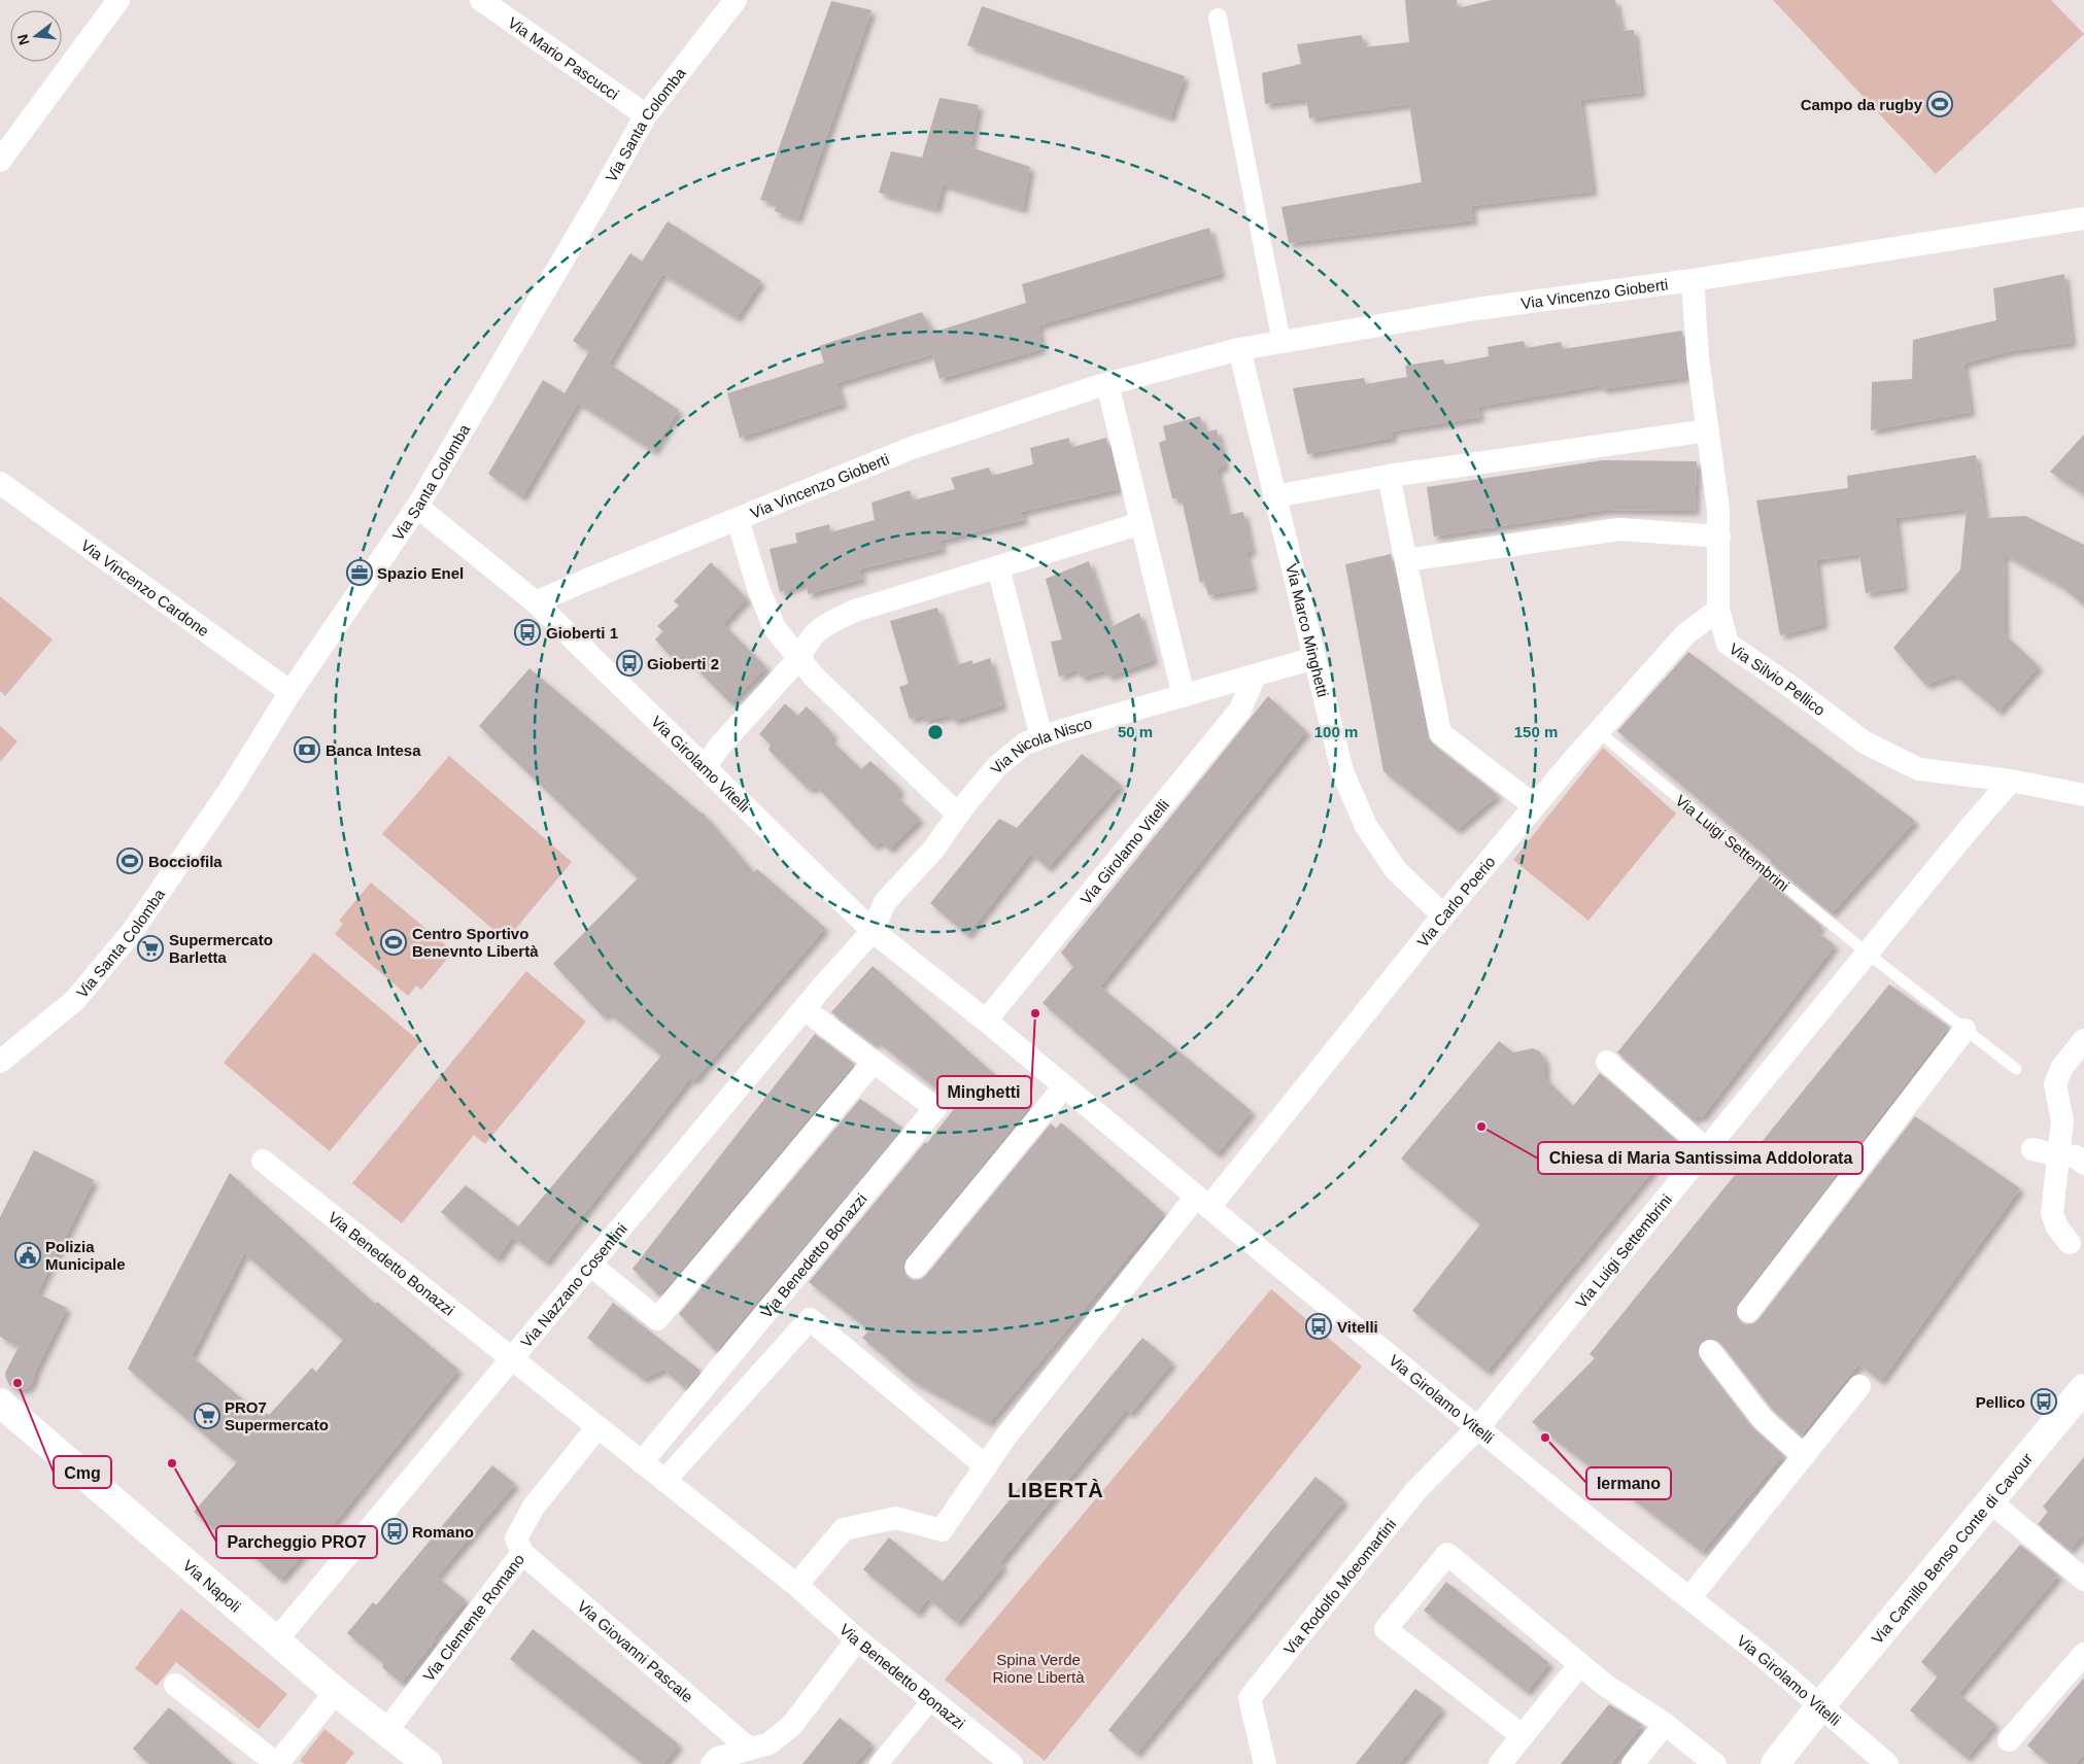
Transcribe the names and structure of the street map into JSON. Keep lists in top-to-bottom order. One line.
{"streets":{"street":["Via Mario Pascucci","Via Santa Colomba","Via Vincenzo Gioberti","Via Vincenzo Cardone","Via Marco Minghetti","Via Silvio Pellico","Via Nicola Nisco","Via Girolamo Vitelli","Via Luigi Settembrini","Via Carlo Poerio","Via Benedetto Bonazzi","Via Nazzano Cosentini","Via Camillo Benso Conte di Cavour","Via Napoli","Via Rodolfo Moeomartini","Via Clemente Romano","Via Giovanni Pascale"]},"crossings":[["Via Mario Pascucci","Via Santa Colomba"],["Via Santa Colomba","Via Vincenzo Cardone"],["Via Santa Colomba","Via Girolamo Vitelli"],["Via Vincenzo Gioberti","Via Marco Minghetti"],["Via Vincenzo Gioberti","Via Silvio Pellico"],["Via Vincenzo Gioberti","Via Girolamo Vitelli"],["Via Marco Minghetti","Via Nicola Nisco"],["Via Marco Minghetti","Via Carlo Poerio"],["Via Silvio Pellico","Via Luigi Settembrini"],["Via Silvio Pellico","Via Carlo Poerio"],["Via Nicola Nisco","Via Girolamo Vitelli"],["Via Nicola Nisco","Via Nazzano Cosentini"],["Via Girolamo Vitelli","Via Luigi Settembrini"],["Via Girolamo Vitelli","Via Carlo Poerio"],["Via Girolamo Vitelli","Via Nazzano Cosentini"],["Via Girolamo Vitelli","Via Camillo Benso Conte di Cavour"],["Via Girolamo Vitelli","Via Rodolfo Moeomartini"],["Via Luigi Settembrini","Via Carlo Poerio"],["Via Luigi Settembrini","Via Rodolfo Moeomartini"],["Via Benedetto Bonazzi","Via Nazzano Cosentini"],["Via Benedetto Bonazzi","Via Clemente Romano"],["Via Nazzano Cosentini","Via Napoli"],["Via Napoli","Via Clemente Romano"],["Via Clemente Romano","Via Giovanni Pascale"]],"districts":["LIBERTÀ"],"parks":["Spina Verde Rione Libertà"],"places":{"sports":["Campo da rugby","Bocciofila","Centro Sportivo Benevnto Libertà"],"office":["Spazio Enel"],"bus stop":["Gioberti 1","Gioberti 2","Vitelli","Pellico","Romano"],"bank":["Banca Intesa"],"supermarket":["Supermercato Barletta","PRO7 Supermercato"],"other":["Minghetti","Chiesa di Maria Santissima Addolorata","Cmg","Iermano","Parcheggio PRO7"],"public building":["Polizia Municipale"]},"north":"left","rings":["50 m","100 m","150 m"]}
